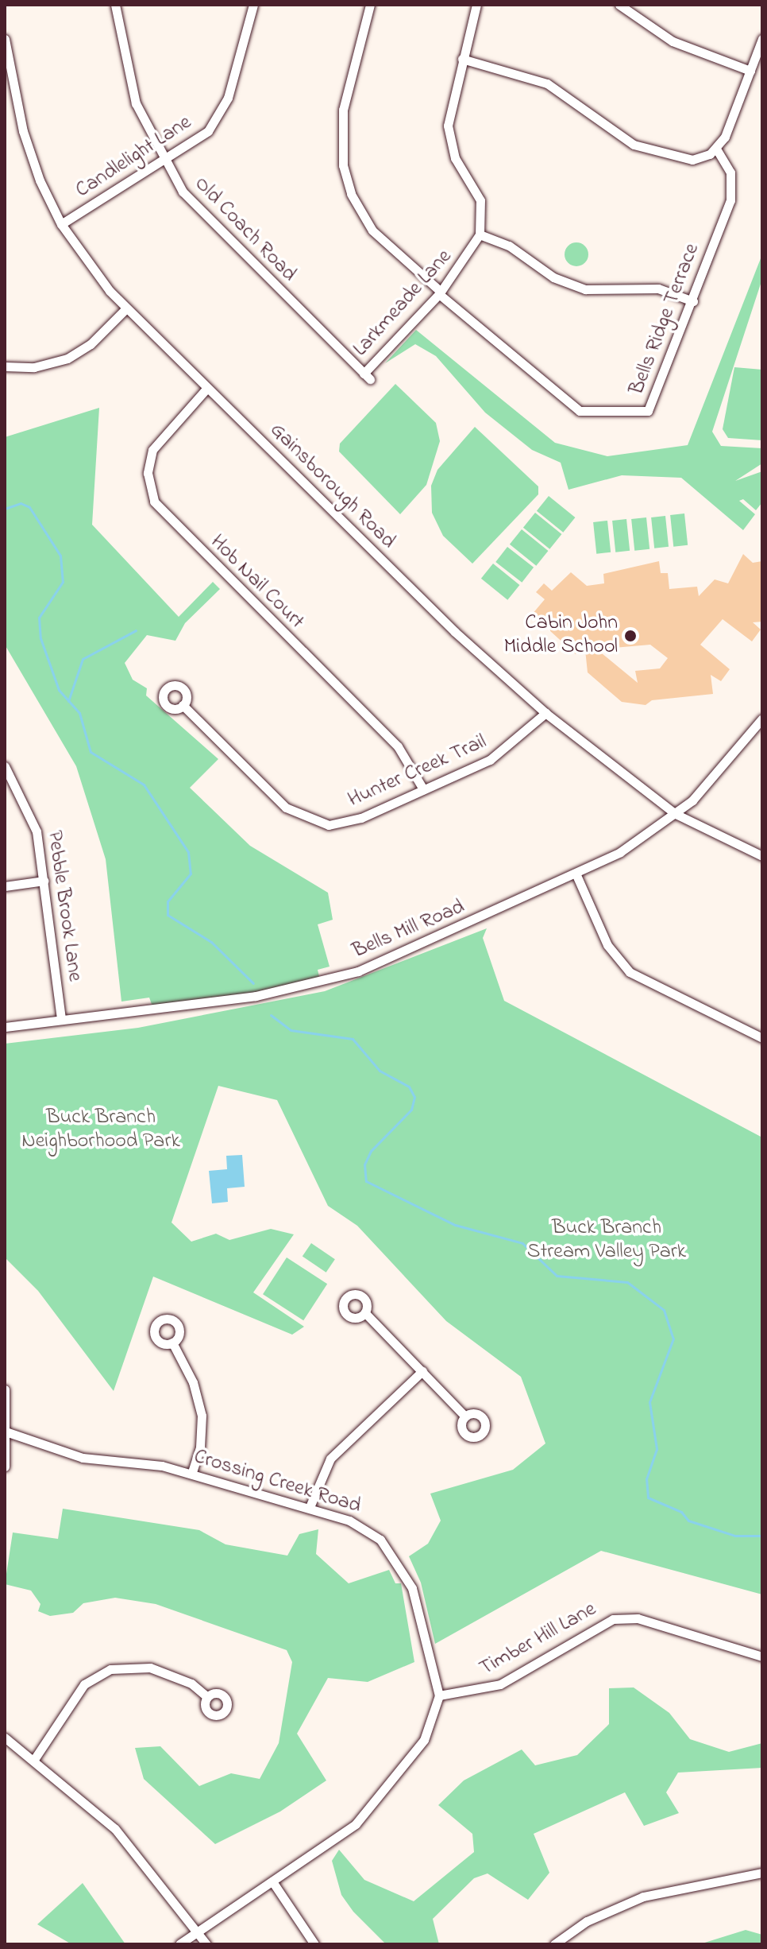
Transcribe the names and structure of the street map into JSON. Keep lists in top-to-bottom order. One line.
{"streets":{"street":["Candlelight Lane","Old Coach Road","Larkmeade Lane","Bells Ridge Terrace","Gainsborough Road","Hob Nail Court","Hunter Creek Trail","Pebble Brook Lane","Bells Mill Road","Crossing Creek Road","Timber Hill Lane"]},"crossings":[["Candlelight Lane","Old Coach Road"],["Candlelight Lane","Gainsborough Road"],["Old Coach Road","Larkmeade Lane"],["Larkmeade Lane","Bells Ridge Terrace"],["Gainsborough Road","Hob Nail Court"],["Gainsborough Road","Hunter Creek Trail"],["Gainsborough Road","Bells Mill Road"],["Hob Nail Court","Hunter Creek Trail"],["Pebble Brook Lane","Bells Mill Road"],["Crossing Creek Road","Timber Hill Lane"]],"parks":["Buck Branch Neighborhood Park","Buck Branch Stream Valley Park"],"places":["Cabin John Middle School"]}
